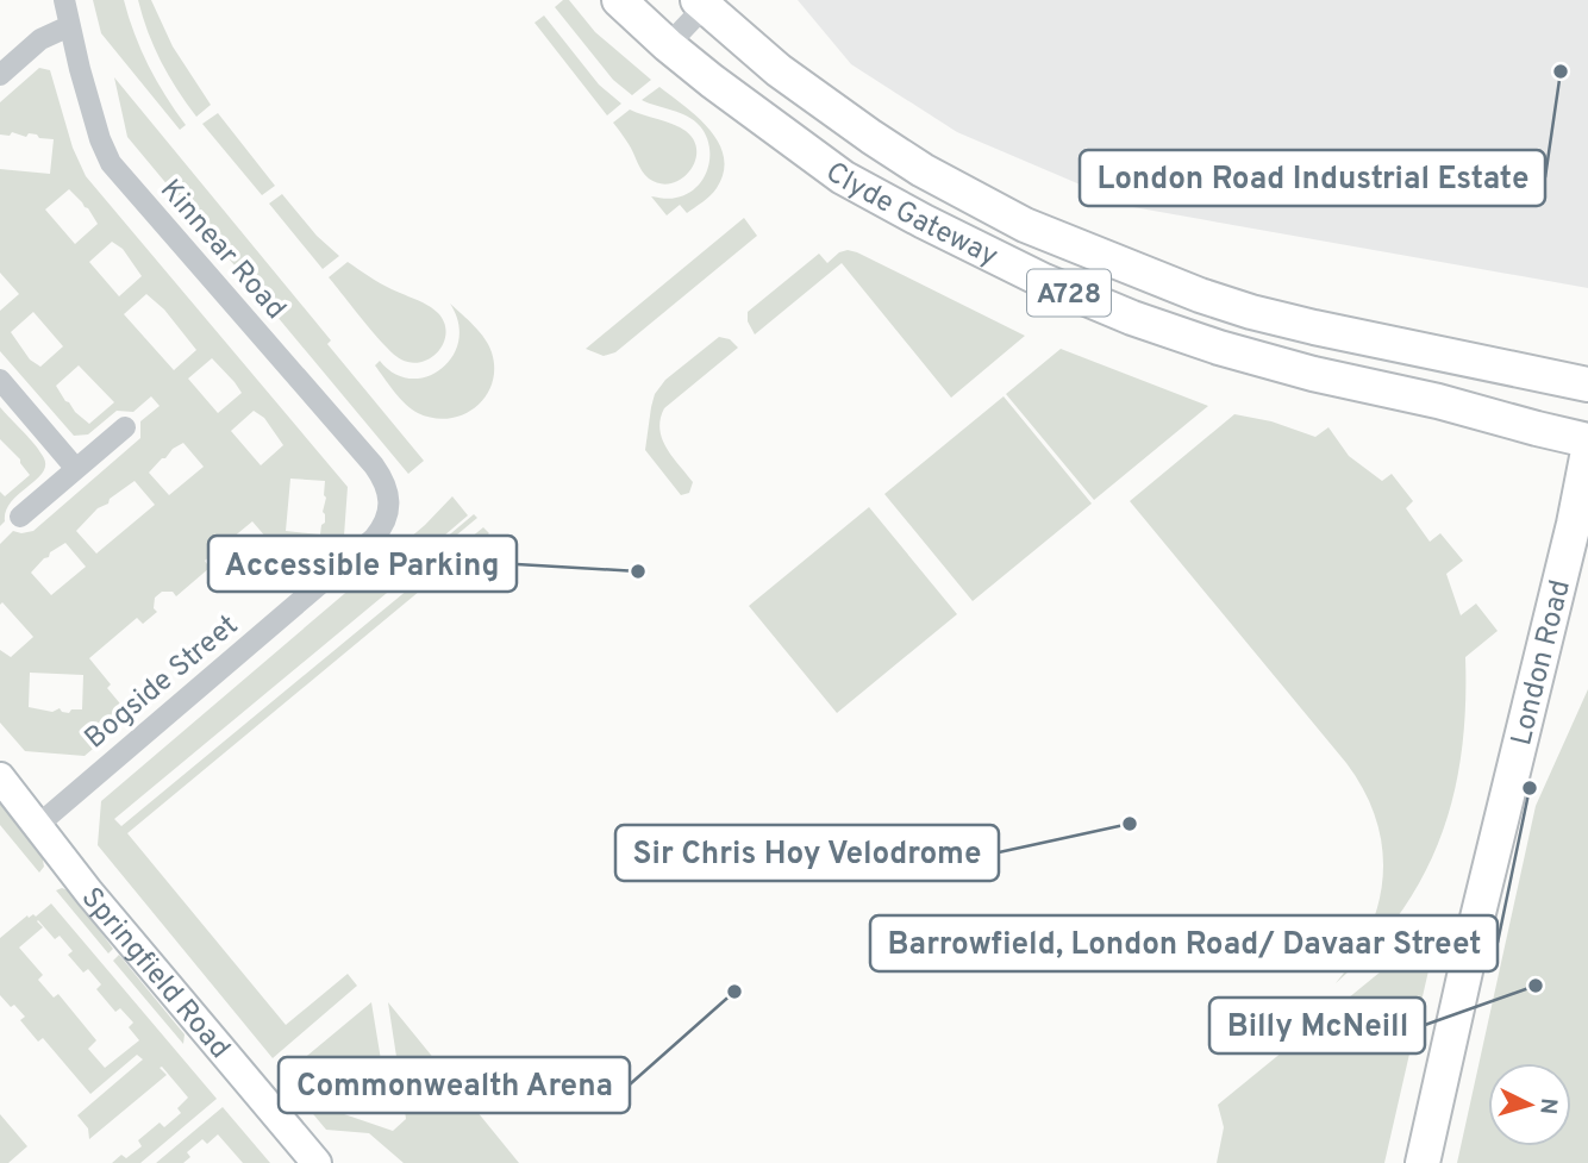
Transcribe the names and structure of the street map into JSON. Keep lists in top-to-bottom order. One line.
{"streets":{"main road":["Clyde Gateway","A728","London Road"],"street":["Kinnear Road","Bogside Street","Springfield Road"]},"crossings":[["Kinnear Road","Bogside Street"],["Bogside Street","Springfield Road"]],"places":["London Road Industrial Estate","Accessible Parking","Barrowfield, London Road/ Davaar Street","Sir Chris Hoy Velodrome","Billy McNeill","Commonwealth Arena"],"north":"right"}
